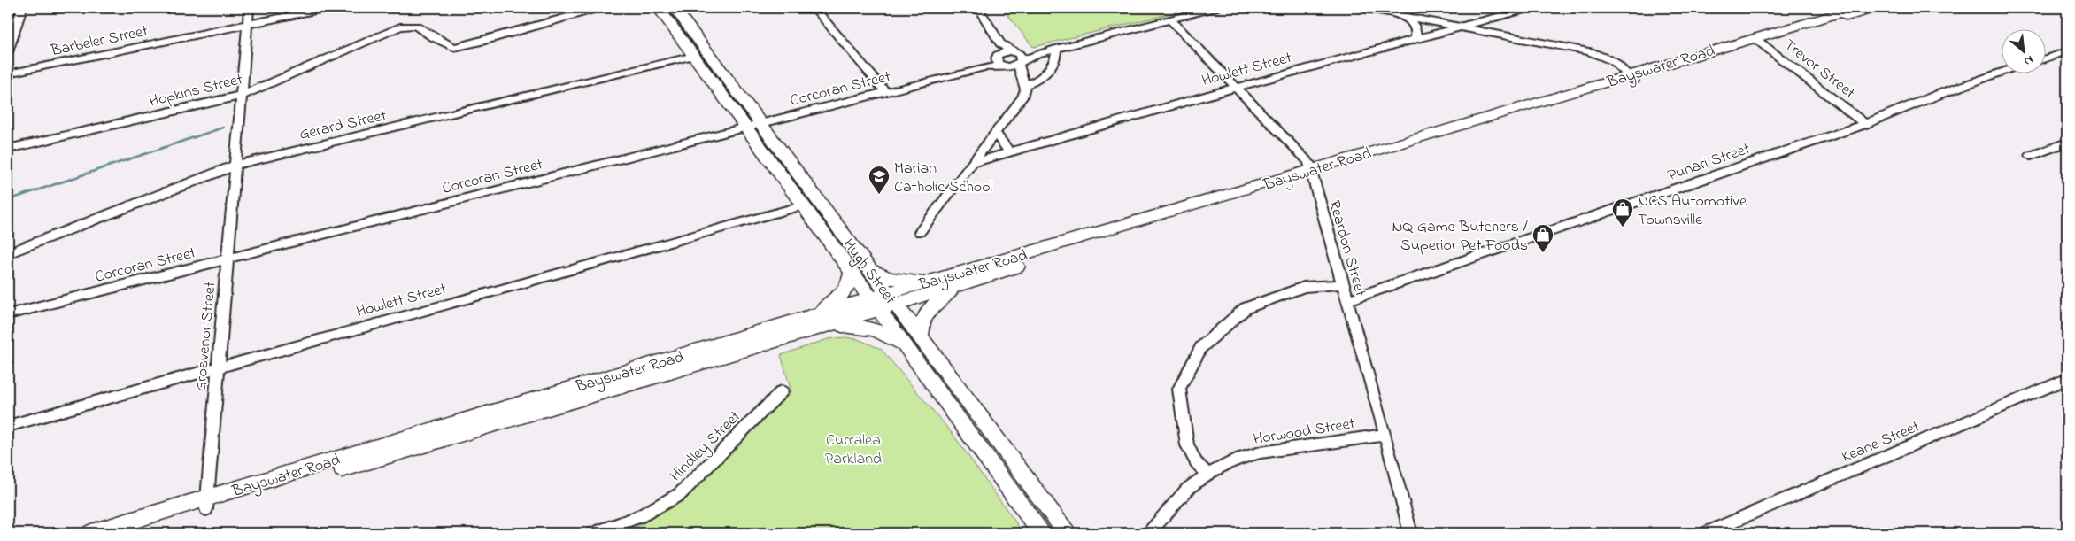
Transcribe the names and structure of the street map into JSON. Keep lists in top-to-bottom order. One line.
{"streets":{"main road":["Bayswater Road","Hugh Street"],"street":["Barbeler Street","Howlett Street","Trevor Street","Corcoran Street","Hopkins Street","Gerard Street","Punari Street","Reardon Street","Grosvenor Street","Horwood Street","Keane Street","Hindley Street"]},"crossings":[["Barbeler Street","Grosvenor Street"],["Bayswater Road","Trevor Street"],["Bayswater Road","Reardon Street"],["Bayswater Road","Hugh Street"],["Bayswater Road","Grosvenor Street"],["Howlett Street","Reardon Street"],["Howlett Street","Hugh Street"],["Howlett Street","Grosvenor Street"],["Trevor Street","Punari Street"],["Corcoran Street","Hugh Street"],["Corcoran Street","Grosvenor Street"],["Hopkins Street","Grosvenor Street"],["Gerard Street","Hugh Street"],["Gerard Street","Grosvenor Street"],["Punari Street","Reardon Street"],["Reardon Street","Horwood Street"]],"parks":["Curralea Parkland"],"places":{"school or university":["Marian Catholic School"],"shop":["NCS Automotive Townsville","NQ Game Butchers / Superior Pet Foods"]},"north":"bottom right"}
